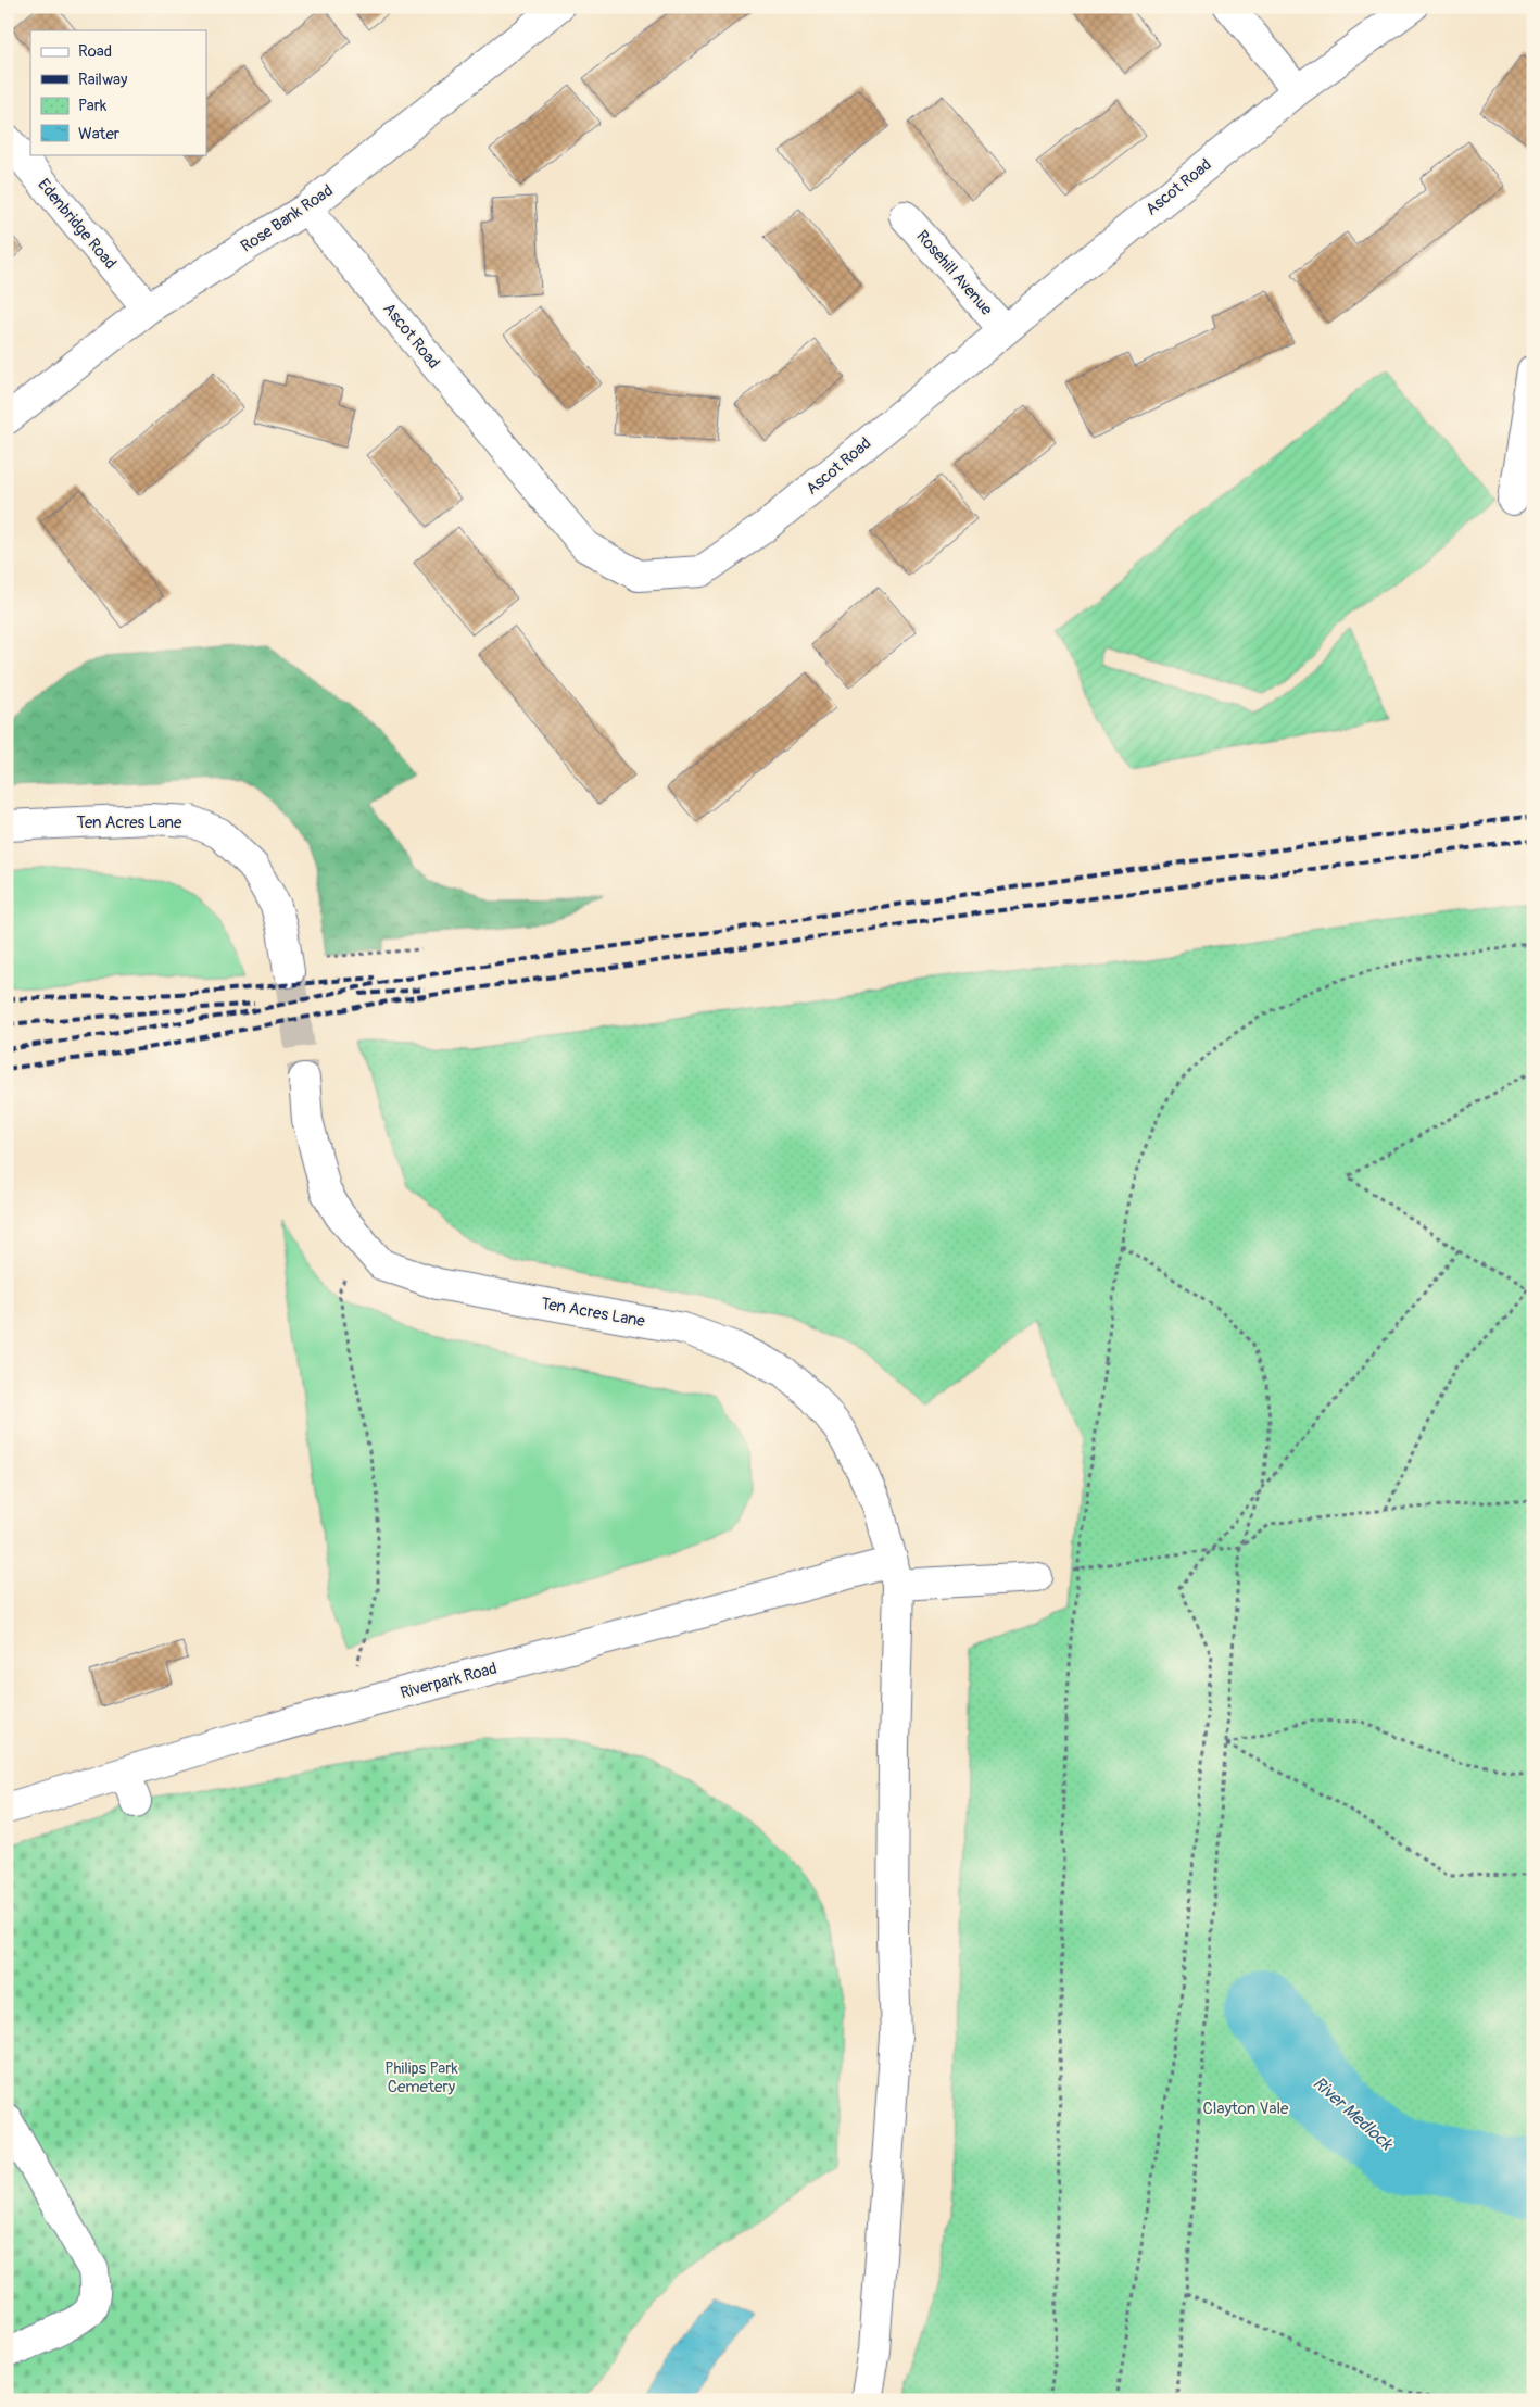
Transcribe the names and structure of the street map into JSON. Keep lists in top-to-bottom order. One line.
{"streets":{"street":["Ascot Road","Rose Bank Road","Edenbridge Road","Rosehill Avenue","Ten Acres Lane","Riverpark Road"]},"crossings":[["Ascot Road","Rose Bank Road"],["Ascot Road","Rosehill Avenue"],["Rose Bank Road","Edenbridge Road"],["Ten Acres Lane","Riverpark Road"]],"water":["River Medlock"],"parks":["Philips Park Cemetery","Clayton Vale"],"legend":["Road","Railway","Park","Water"]}
